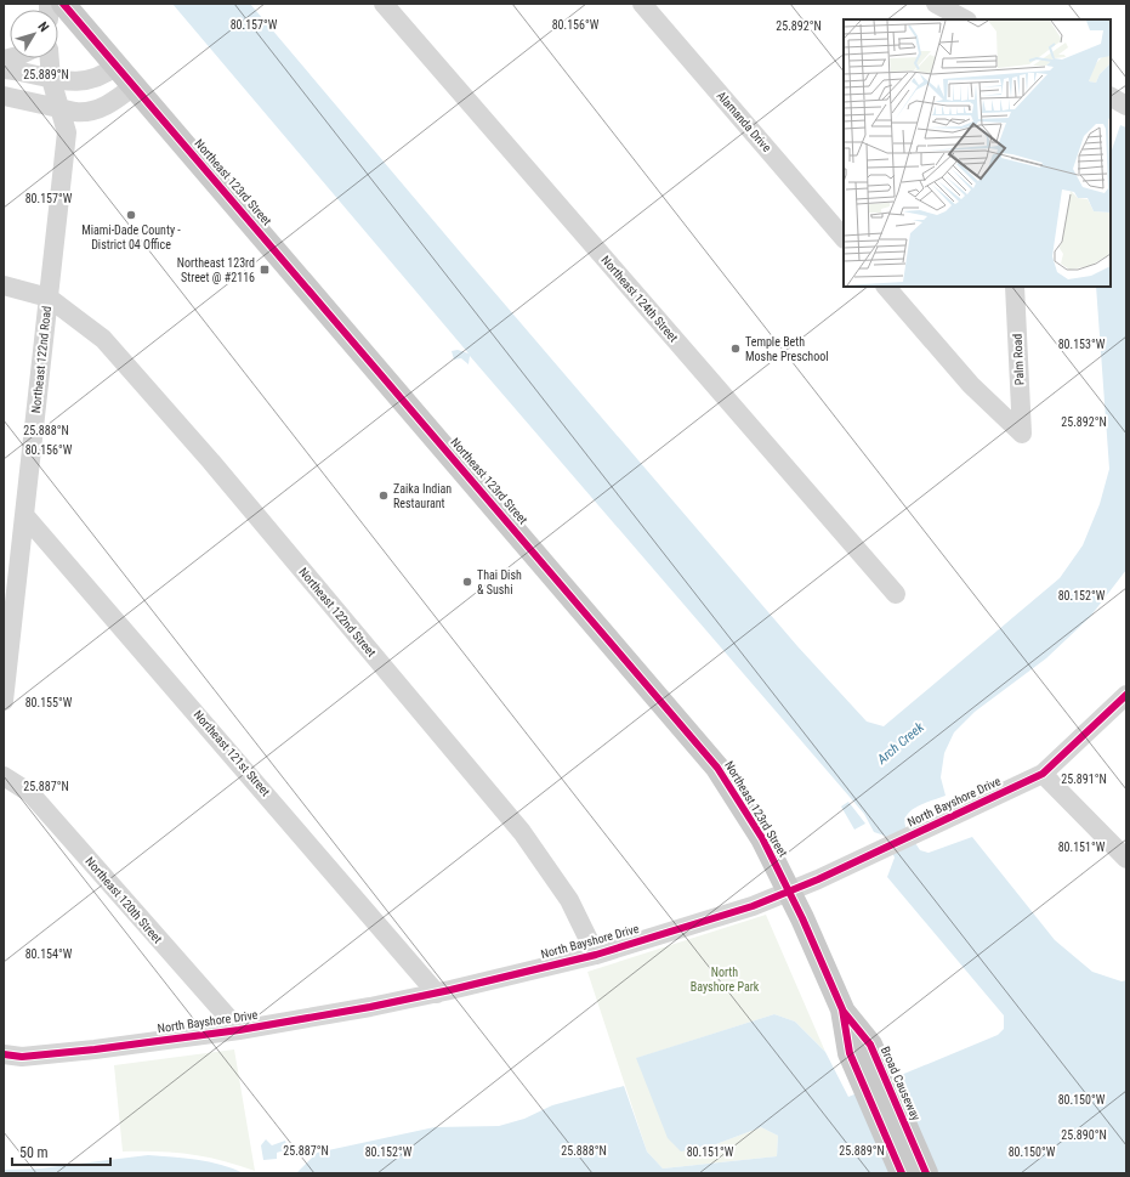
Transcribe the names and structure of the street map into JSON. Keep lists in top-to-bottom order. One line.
{"streets":{"main road":["Northeast 123rd Street","Broad Causeway"],"street":["Alamanda Drive","Northeast 124th Street","Northeast 122nd Road","Palm Road","Northeast 122nd Street","Northeast 121st Street","North Bayshore Drive","Northeast 120th Street"]},"crossings":[["Northeast 123rd Street","North Bayshore Drive"],["Northeast 123rd Street","Broad Causeway"],["Northeast 122nd Road","Northeast 122nd Street"],["Northeast 122nd Road","Northeast 121st Street"],["Northeast 122nd Street","North Bayshore Drive"],["Northeast 121st Street","North Bayshore Drive"],["North Bayshore Drive","Northeast 120th Street"]],"water":["Arch Creek"],"parks":["North Bayshore Park"],"places":{"other":["Miami-Dade County - District 04 Office","Temple Beth Moshe Preschool","Zaika Indian Restaurant","Thai Dish & Sushi"],"transit":["Northeast 123rd Street @ #2116"]},"scale_bar":"50 m","north":"top right","coordinates":["80.157°W","80.156°W","25.892°N","25.889°N","80.153°W","25.888°N","80.152°W","80.155°W","25.891°N","25.887°N","80.151°W","80.154°W","80.150°W","25.890°N"]}
